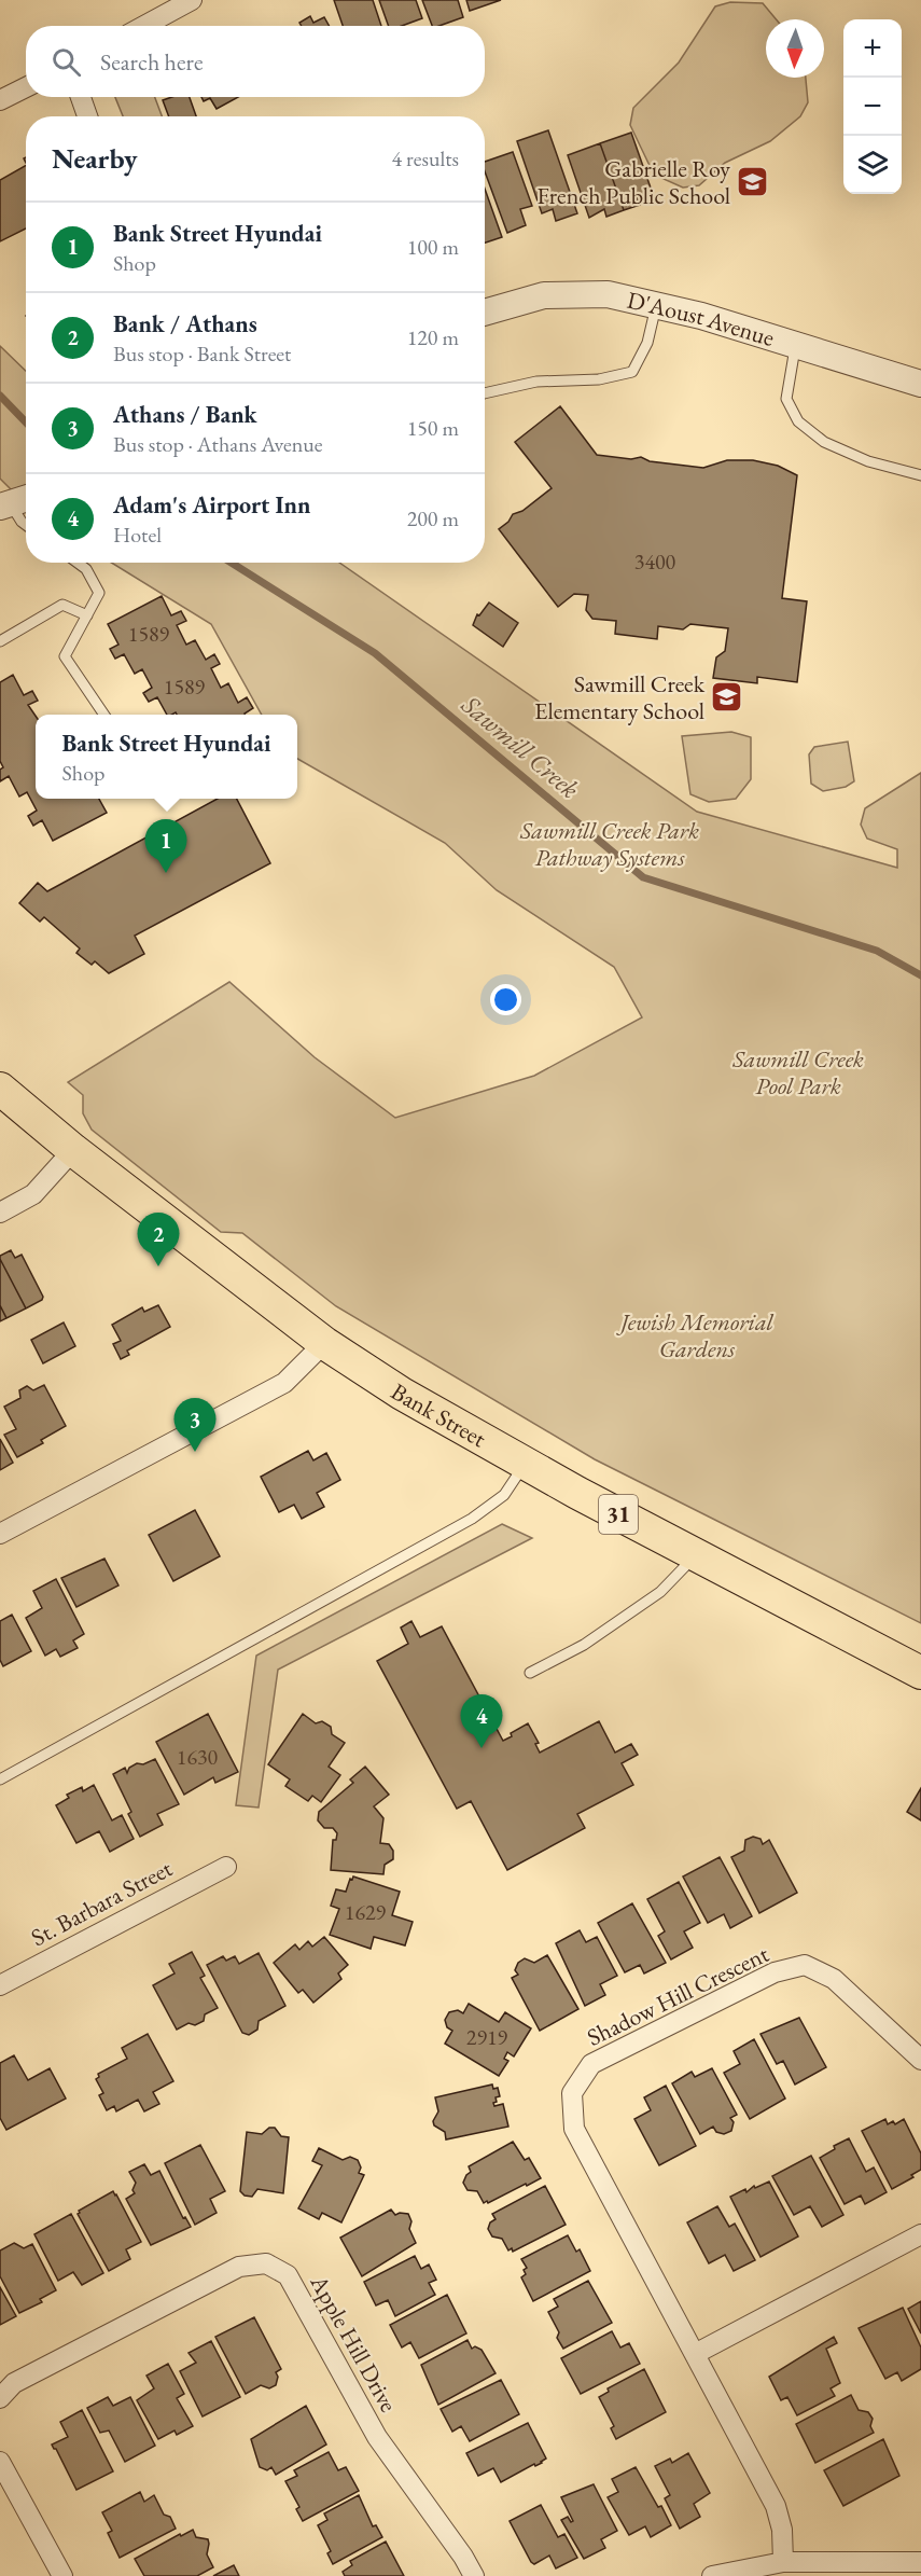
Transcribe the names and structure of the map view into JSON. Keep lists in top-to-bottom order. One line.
{"streets":{"main road":["Bank Street","31"],"street":["D'Aoust Avenue","St. Barbara Street","Shadow Hill Crescent","Apple Hill Drive"]},"water":["Sawmill Creek"],"parks":["Sawmill Creek Park Pathway Systems","Sawmill Creek Pool Park","Jewish Memorial Gardens"],"places":{"school or university":["Gabrielle Roy French Public School","Sawmill Creek Elementary School"]},"house_numbers":["3400","1589","1589","1630","1629","2919"],"north":"bottom","page":{"map_buttons":["+","−"],"search":"Search here","heading":["Nearby","4 results"],"list":[{"mark":"1","name":"Bank Street Hyundai","note":"Shop","value":"100 m"},{"mark":"2","name":"Bank / Athans","note":"Bus stop · Bank Street","value":"120 m"},{"mark":"3","name":"Athans / Bank","note":"Bus stop · Athans Avenue","value":"150 m"},{"mark":"4","name":"Adam's Airport Inn","note":"Hotel","value":"200 m"}],"popup":["Bank Street Hyundai","Shop"],"pins":["1","2","3","4"]}}
